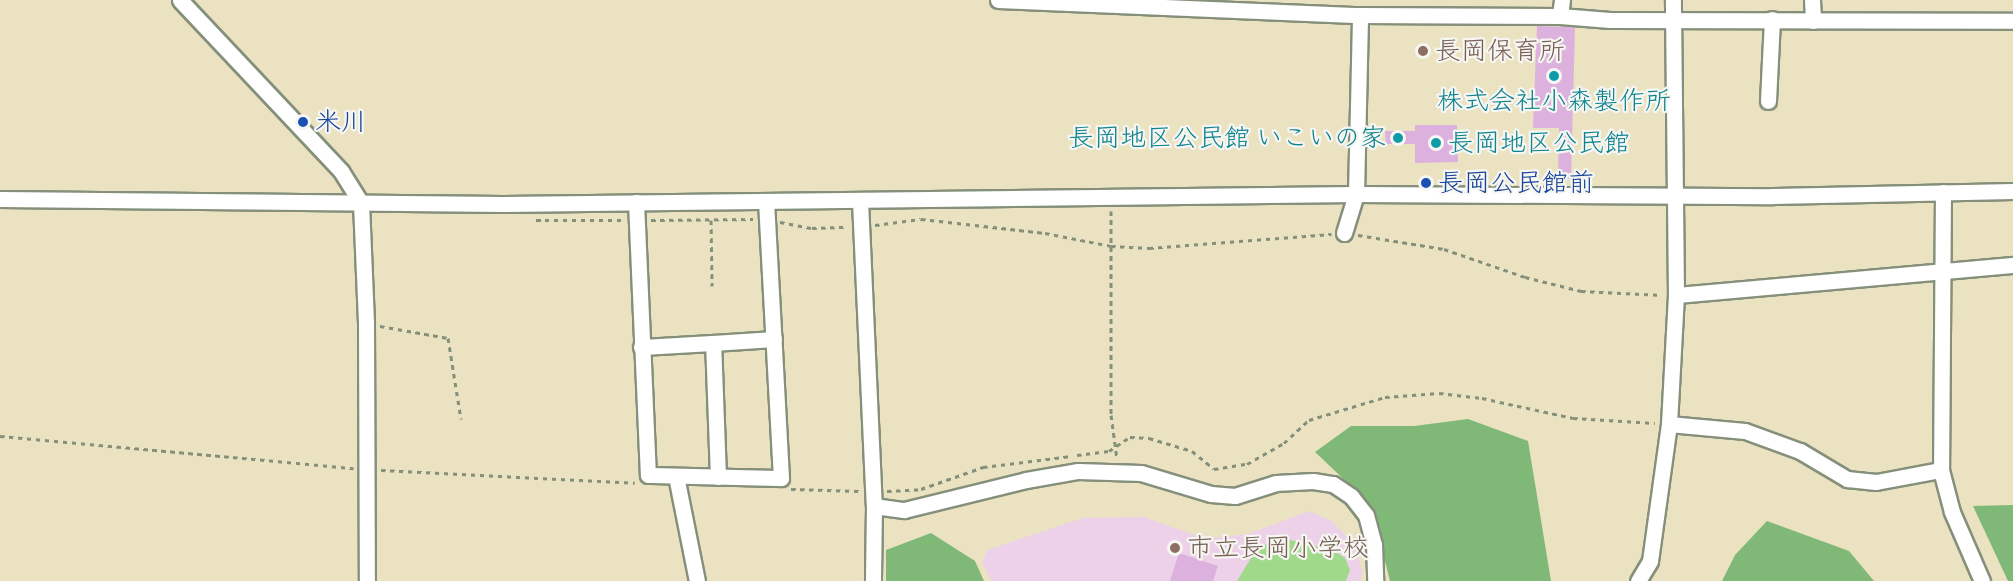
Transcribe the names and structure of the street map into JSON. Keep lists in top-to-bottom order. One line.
{"places":["長岡保育所","株式会社小森製作所","米川","長岡地区公民館 いこいの家","長岡地区公民館","長岡公民館前","市立長岡小学校"]}
